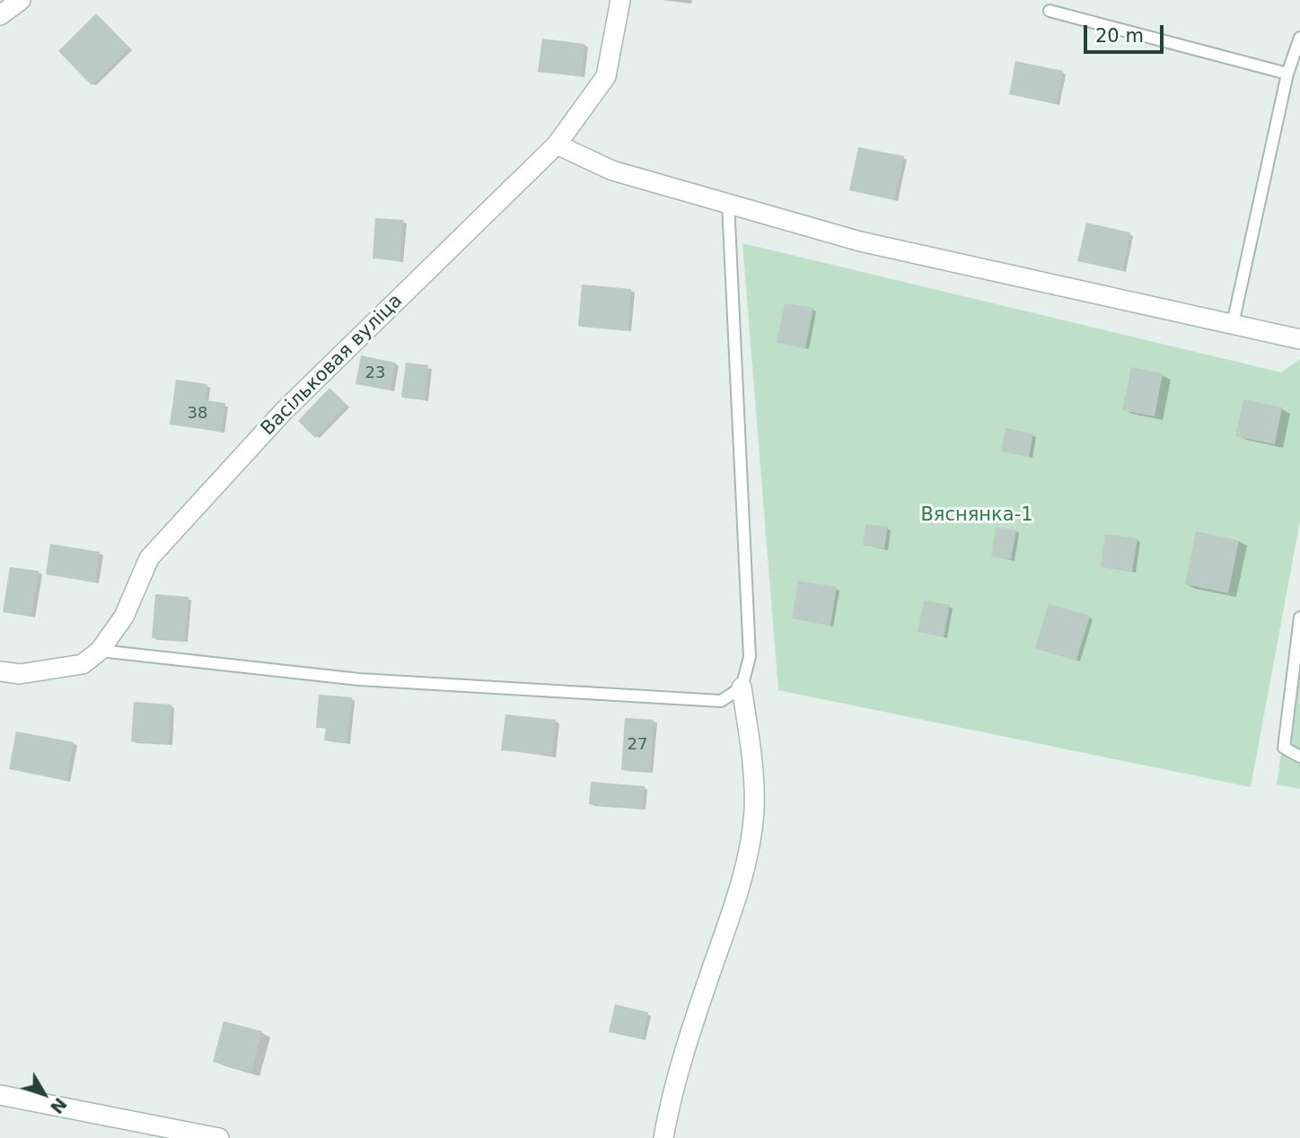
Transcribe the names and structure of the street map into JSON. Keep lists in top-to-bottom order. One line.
{"streets":{"street":["Васільковая вуліца"]},"parks":["Вяснянка-1"],"house_numbers":["23","38","27"],"scale_bar":"20 m","north":"bottom right"}
